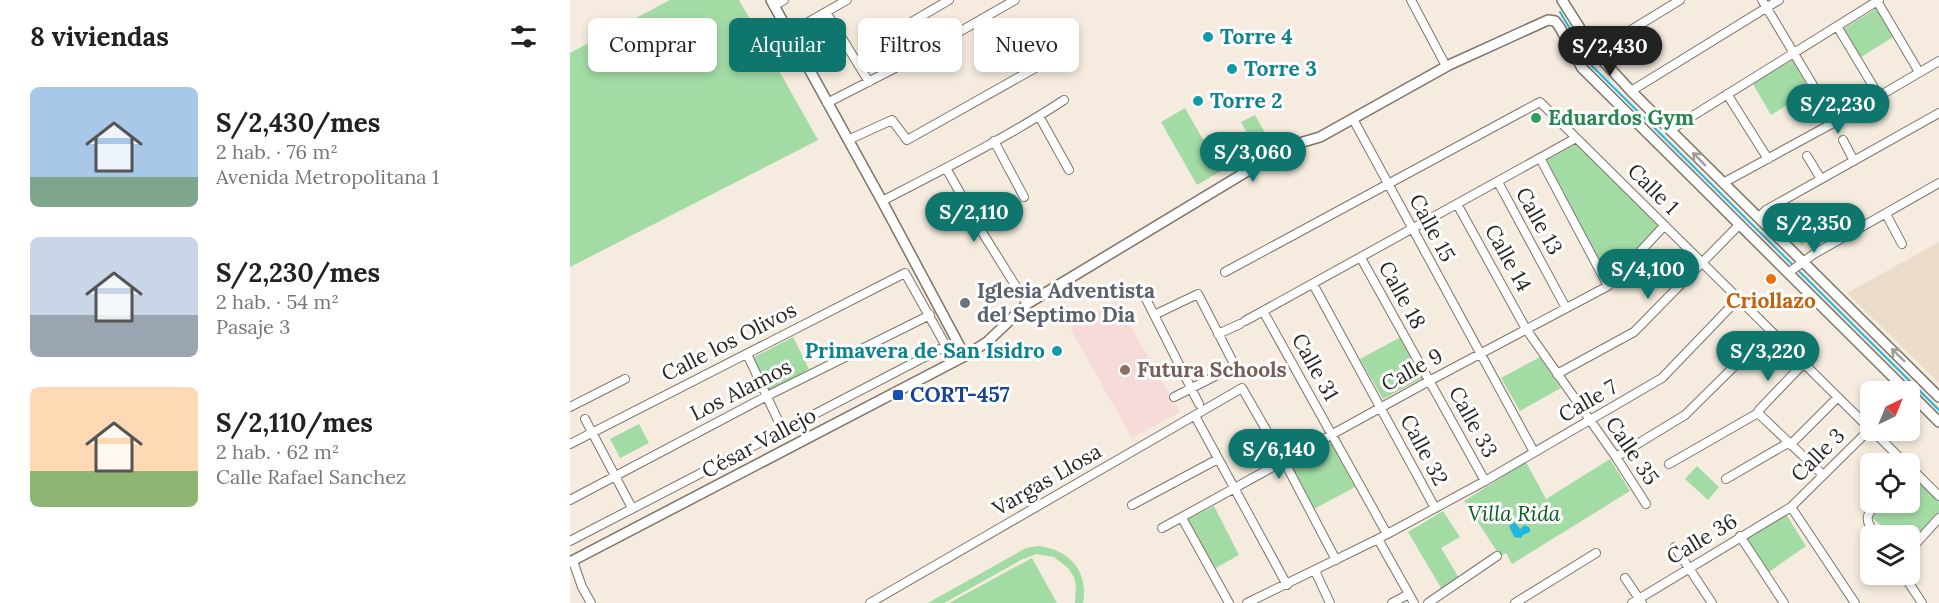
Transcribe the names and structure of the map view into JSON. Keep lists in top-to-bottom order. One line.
{"streets":{"street":["Calle 1","Calle 13","Calle 15","Calle 14","Calle 18","Calle los Olivos","Calle 31","Calle 9","Los Alamos","Calle 7","Calle 33","César Vallejo","Calle 32","Calle 35","Calle 3","Vargas Llosa","Calle 36"]},"crossings":[["Calle 1","Calle 15"],["Calle 1","Calle 9"],["Calle 1","Calle 7"],["Calle 13","Calle 9"],["Calle 15","Calle 9"],["Calle 15","Calle 7"],["Calle 15","César Vallejo"],["Calle 14","Calle 9"],["Calle 14","Calle 35"],["Calle 18","Calle 9"],["Calle 18","Calle 33"],["Calle los Olivos","Los Alamos"],["Calle 31","Calle 9"],["Calle 31","Calle 7"],["Calle 9","Calle 33"],["Calle 9","Calle 32"],["Calle 9","Calle 35"],["Calle 9","Vargas Llosa"],["Calle 7","Calle 33"],["Calle 7","Calle 32"],["Calle 7","Calle 35"],["Calle 3","Calle 36"]],"parks":["Villa Rida"],"places":{"other":["Torre 4","Torre 3","Torre 2","Eduardos Gym","Criollazo","Iglesia Adventista del Septimo Dia","Primavera de San Isidro","Futura Schools"],"transit":["CORT-457"]},"north":"top right","page":{"heading":"8 viviendas","chip":["Comprar","Alquilar","Filtros","Nuevo"],"price":["S/2,430","S/2,230","S/3,060","S/2,110","S/2,350","S/4,100","S/3,220","S/6,140"],"list":[{"name":"S/2,430/mes","note":"2 hab. · 76 m² · Avenida Metropolitana 1"},{"name":"S/2,230/mes","note":"2 hab. · 54 m² · Pasaje 3"},{"name":"S/2,110/mes","note":"2 hab. · 62 m² · Calle Rafael Sanchez"}]}}
